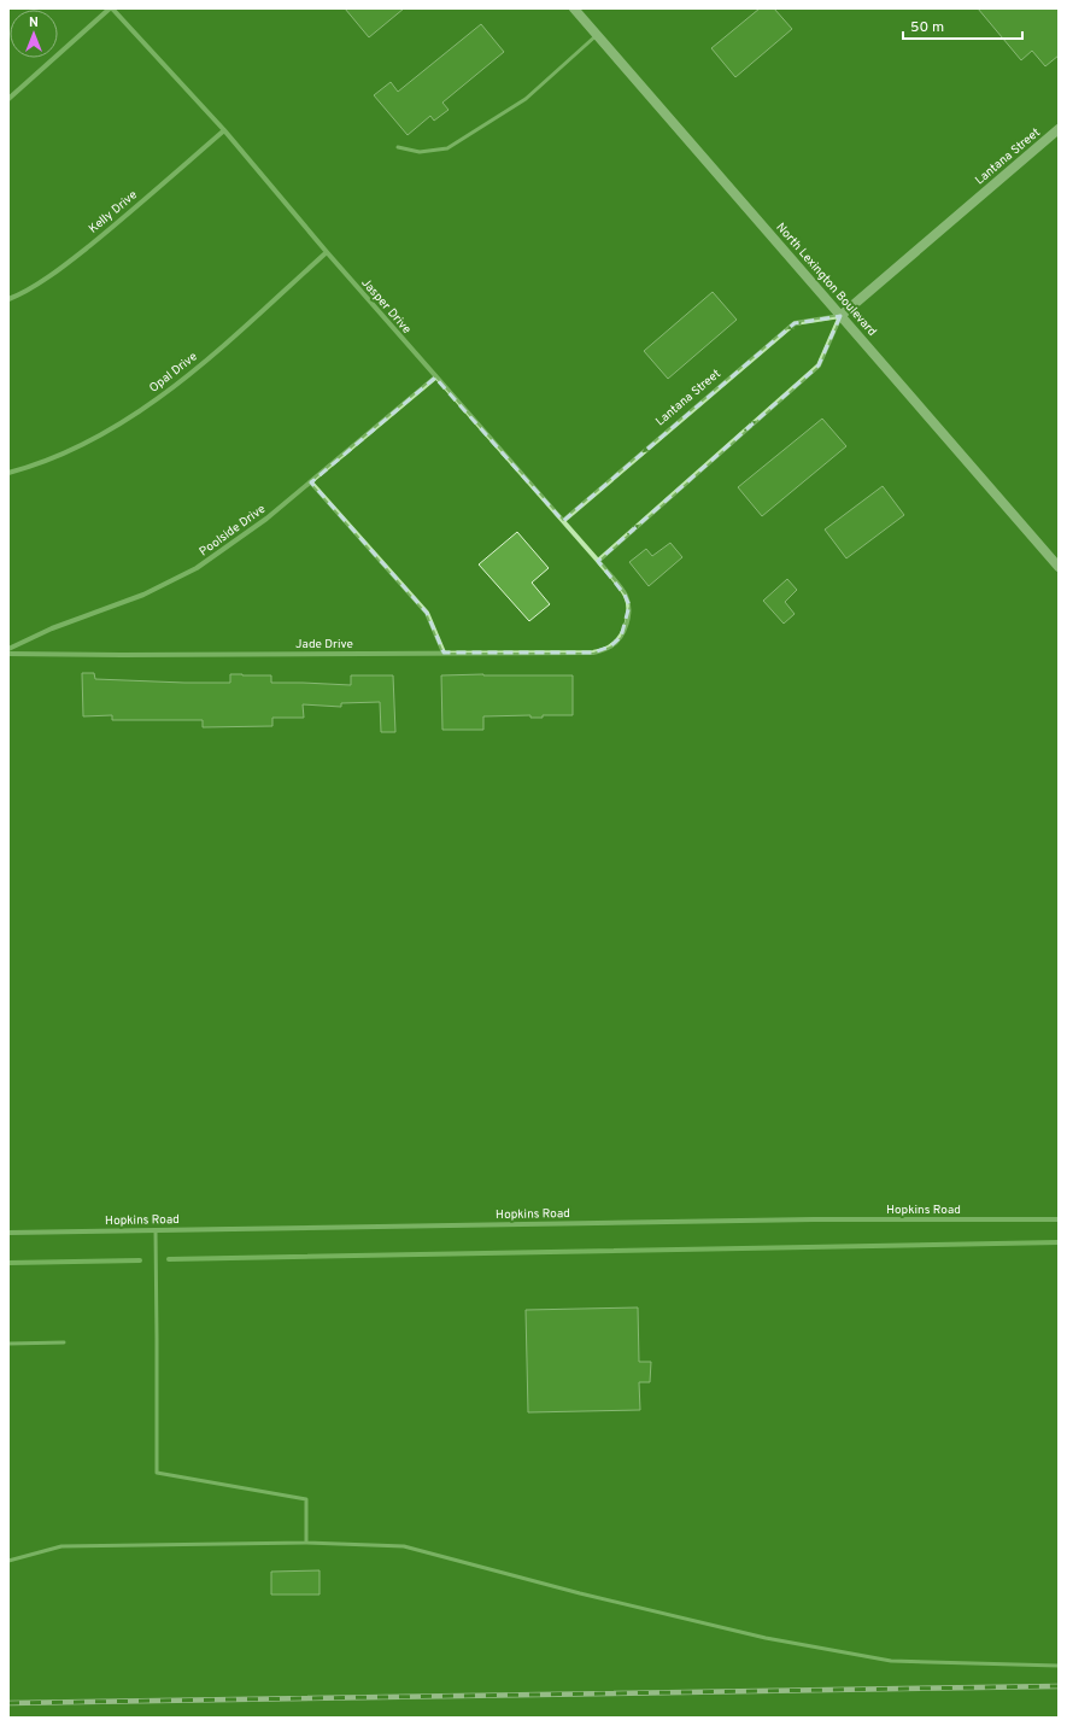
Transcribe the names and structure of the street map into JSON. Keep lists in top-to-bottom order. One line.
{"streets":{"street":["Lantana Street","Kelly Drive","North Lexington Boulevard","Jasper Drive","Opal Drive","Poolside Drive","Jade Drive","Hopkins Road"]},"crossings":[["Lantana Street","North Lexington Boulevard"],["Lantana Street","Jasper Drive"],["Kelly Drive","Jasper Drive"],["Jasper Drive","Opal Drive"],["Jasper Drive","Poolside Drive"],["Jasper Drive","Jade Drive"]],"scale_bar":"50 m","north":"top"}
